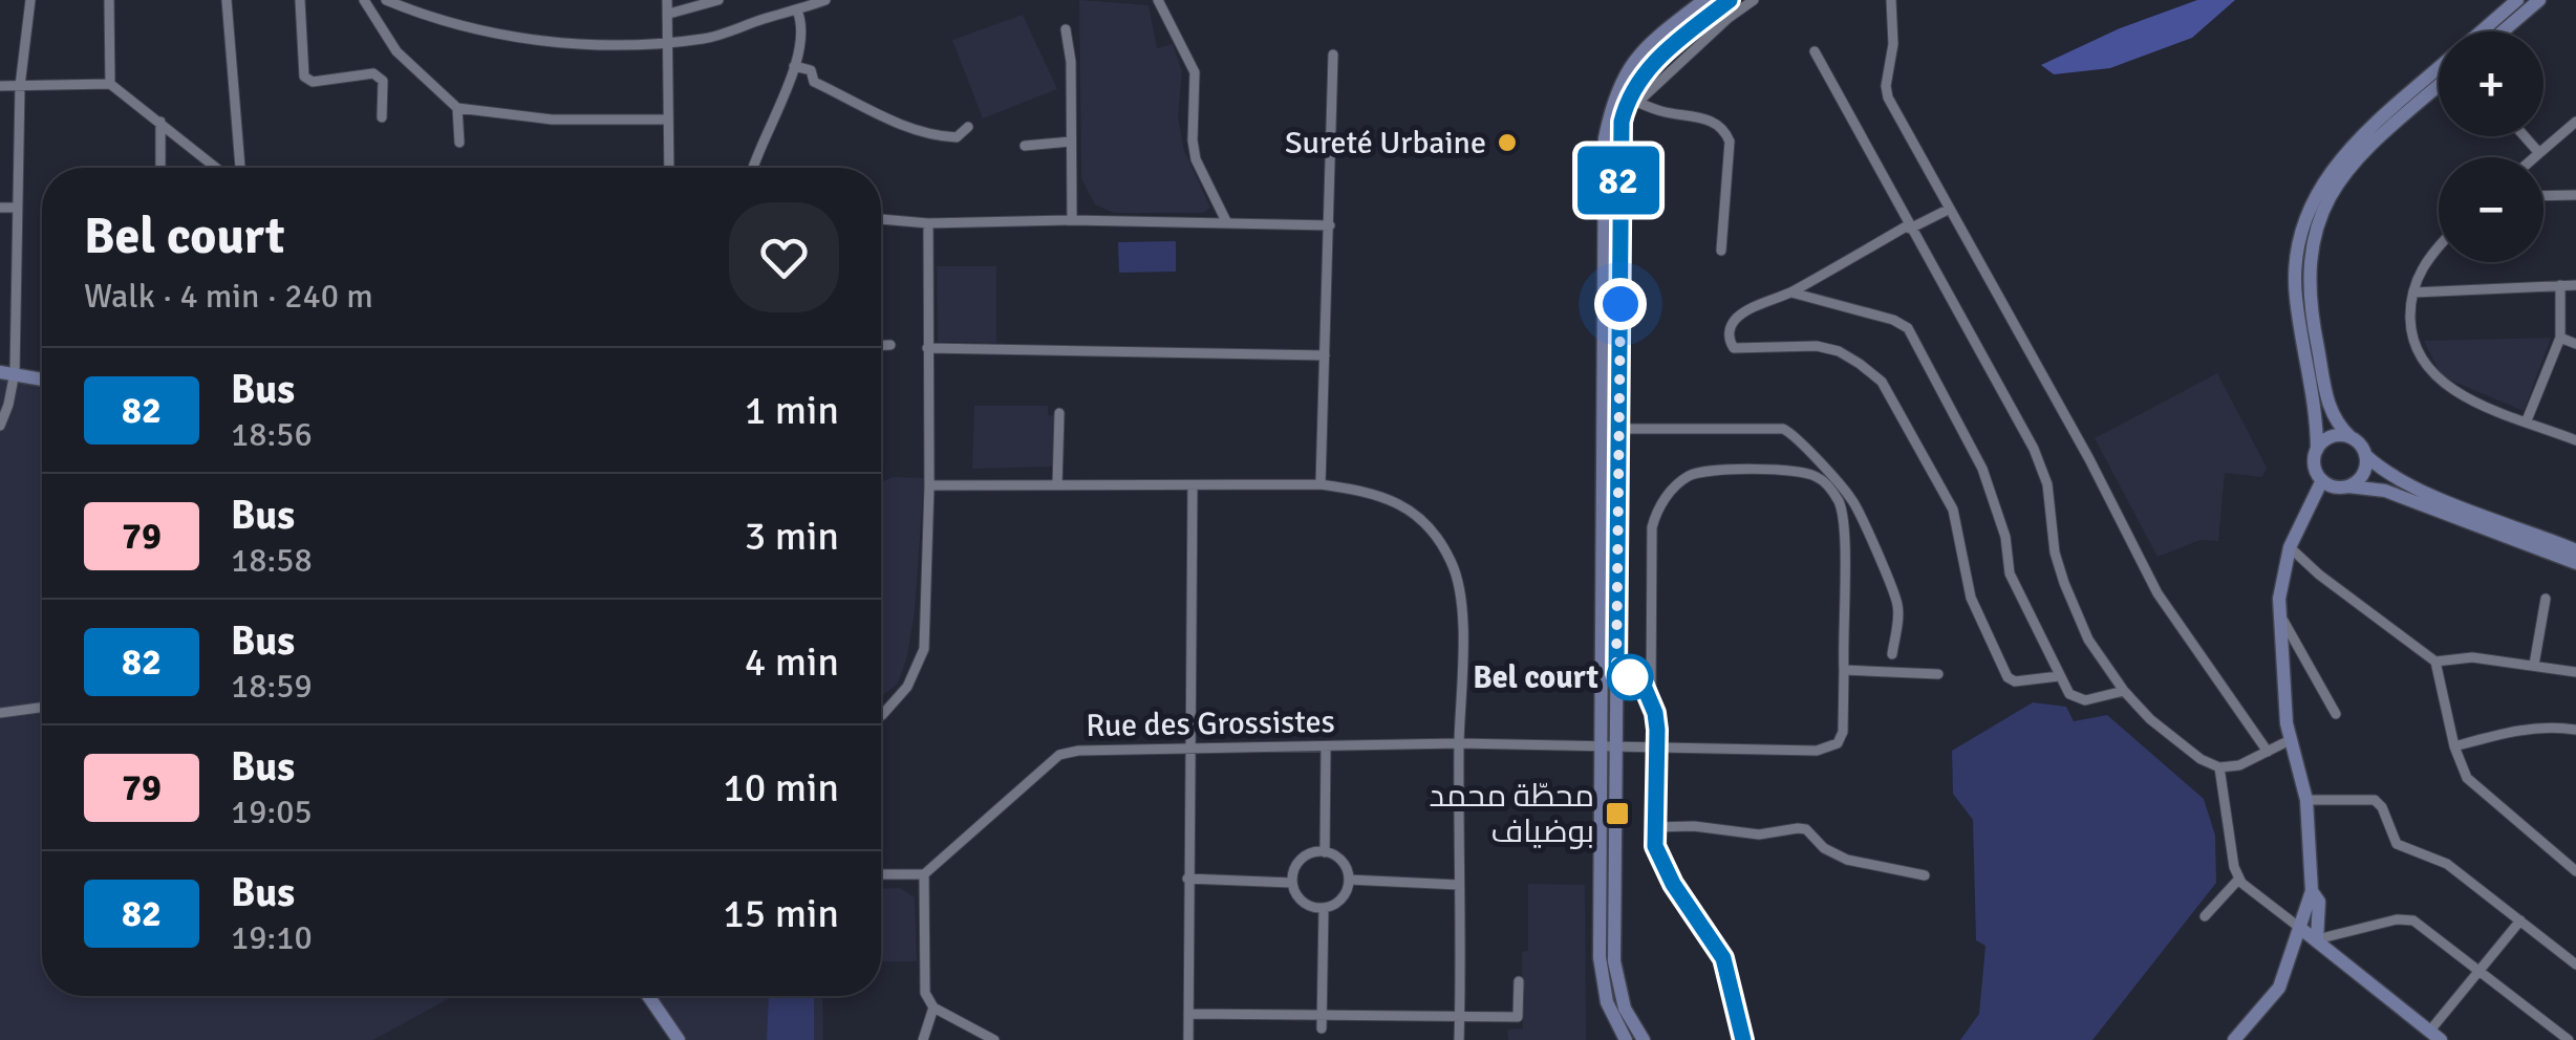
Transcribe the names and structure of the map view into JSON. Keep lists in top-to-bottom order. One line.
{"streets":{"street":["Rue des Grossistes"]},"places":{"other":["Sureté Urbaine","Bel court"],"transit":["محطّة محمد بوضياف"]},"lines":["bus line 82"],"page":{"on_map":"82","map_buttons":["+","−"],"heading":["Bel court","Walk · 4 min · 240 m"],"list":[{"mark":"82","name":"Bus","note":"18:56","value":"1 min"},{"mark":"79","name":"Bus","note":"18:58","value":"3 min"},{"mark":"82","name":"Bus","note":"18:59","value":"4 min"},{"mark":"79","name":"Bus","note":"19:05","value":"10 min"},{"mark":"82","name":"Bus","note":"19:10","value":"15 min"}]}}
